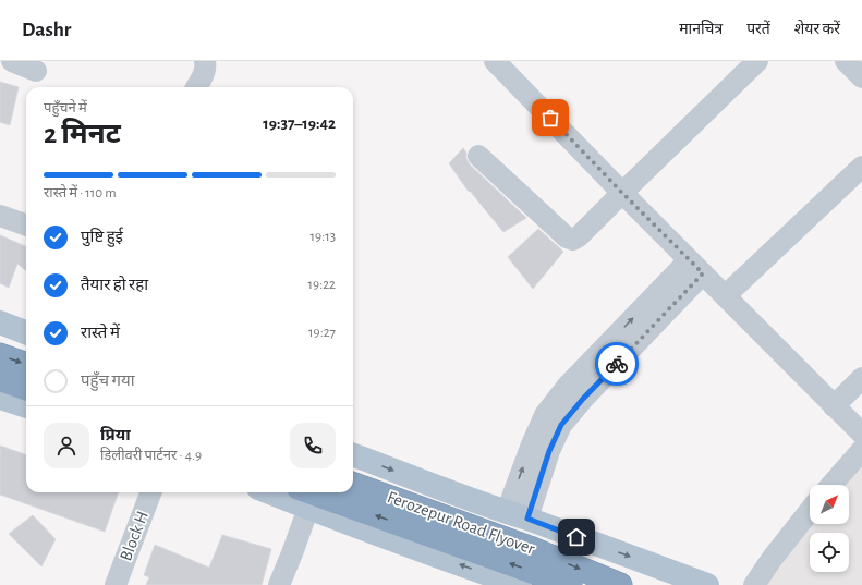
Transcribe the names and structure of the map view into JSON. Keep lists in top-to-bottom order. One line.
{"streets":{"highway":["Ferozepur Road Flyover"],"street":["Block H"]},"north":"top right","page":{"header":"Dashr","nav":["मानचित्र","परतें","शेयर करें"],"heading":["2 मिनट","पहुँचने में","19:37–19:42"],"panel":["प्रिया","डिलीवरी पार्टनर · 4.9"],"bar":"रास्ते में · 110 m","list":[["पुष्टि हुई","19:13"],["तैयार हो रहा","19:22"],["रास्ते में","19:27"],"पहुँच गया"]}}
